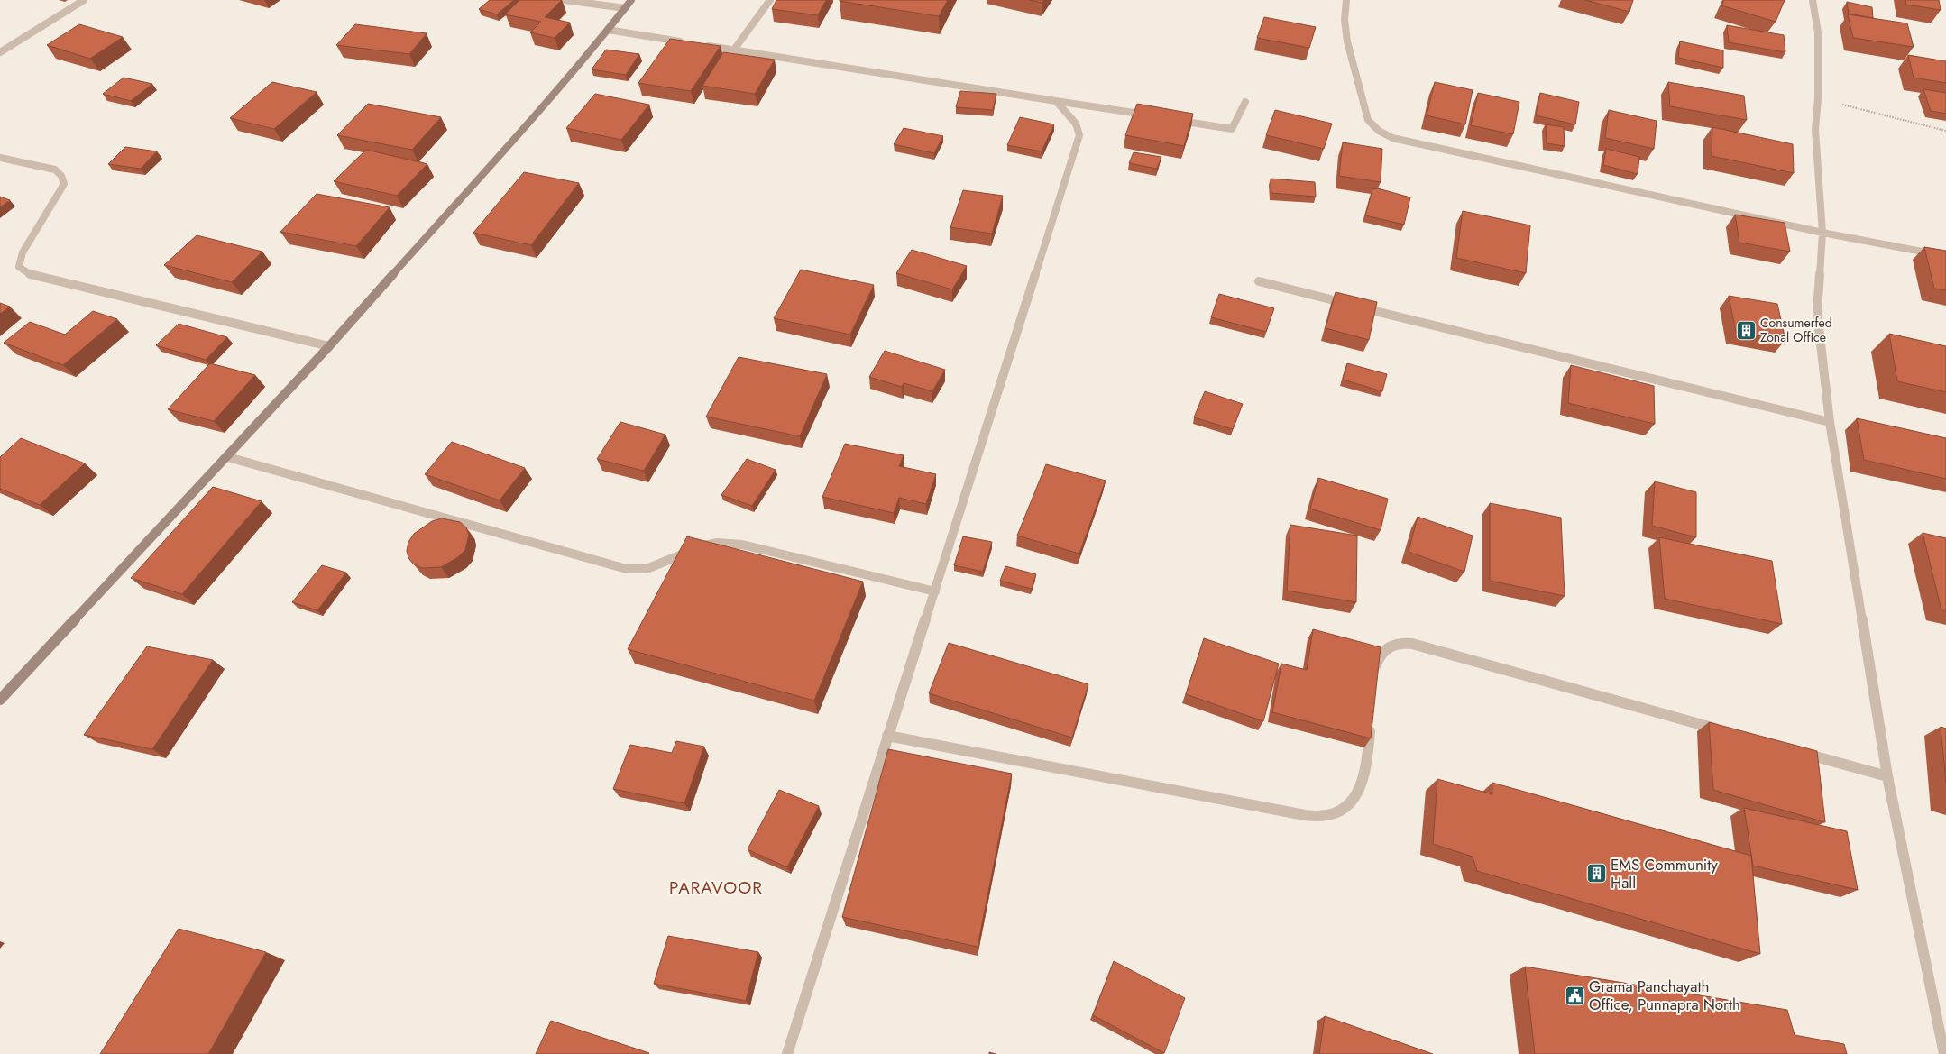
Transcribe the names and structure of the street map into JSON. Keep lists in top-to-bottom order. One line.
{"districts":["PARAVOOR"],"places":{"building":["Consumerfed Zonal Office","EMS Community Hall"],"public building":["Grama Panchayath Office, Punnapra North"]}}
